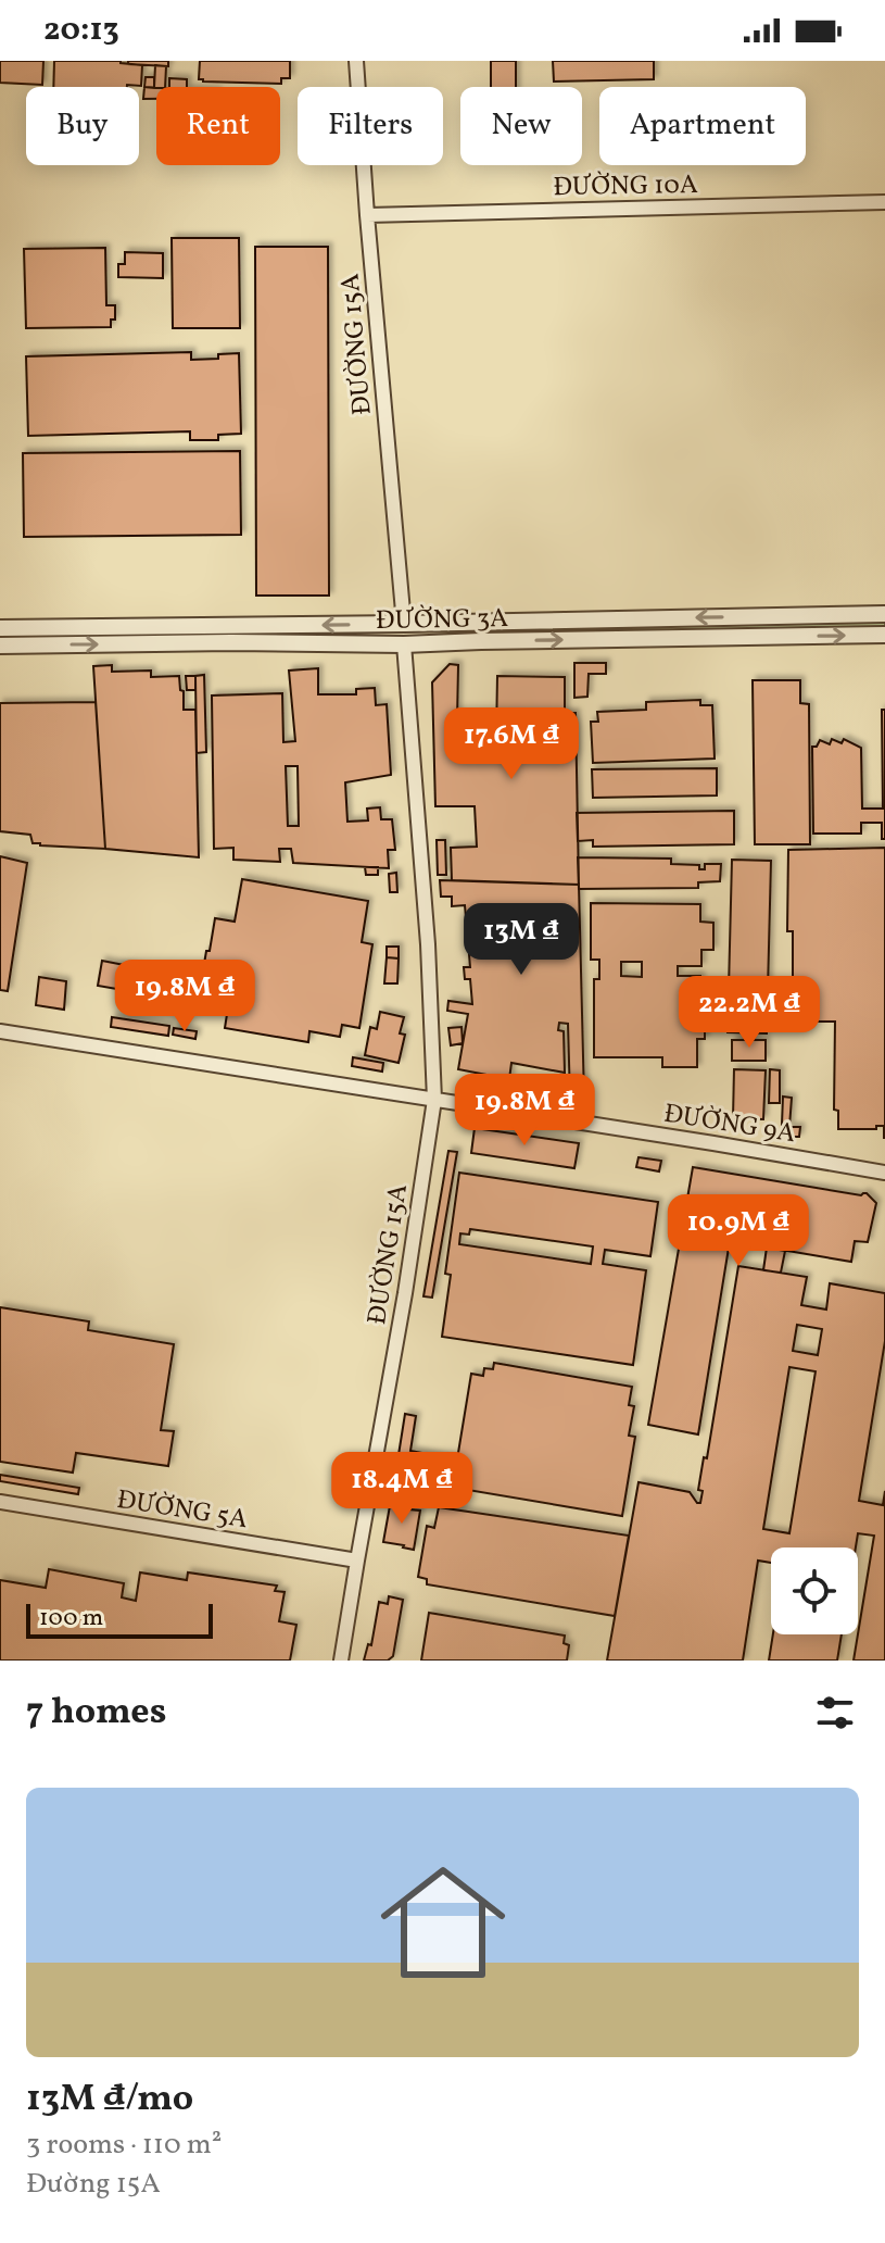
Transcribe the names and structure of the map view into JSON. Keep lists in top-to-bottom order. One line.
{"streets":{"street":["ĐƯỜNG 10A","ĐƯỜNG 15A","ĐƯỜNG 3A","ĐƯỜNG 9A","ĐƯỜNG 5A"]},"crossings":[["ĐƯỜNG 10A","ĐƯỜNG 15A"],["ĐƯỜNG 15A","ĐƯỜNG 3A"],["ĐƯỜNG 15A","ĐƯỜNG 9A"],["ĐƯỜNG 15A","ĐƯỜNG 5A"]],"scale_bar":"100 m","page":{"status":"20:13","chip":["Buy","Rent","Filters","New","Apartment"],"price":["17.6M ₫","13M ₫","19.8M ₫","22.2M ₫","19.8M ₫","10.9M ₫","18.4M ₫"],"scale":"100 m","heading":"7 homes","list":[{"name":"13M ₫/mo","note":"3 rooms · 110 m² · Đường 15A"}]}}
